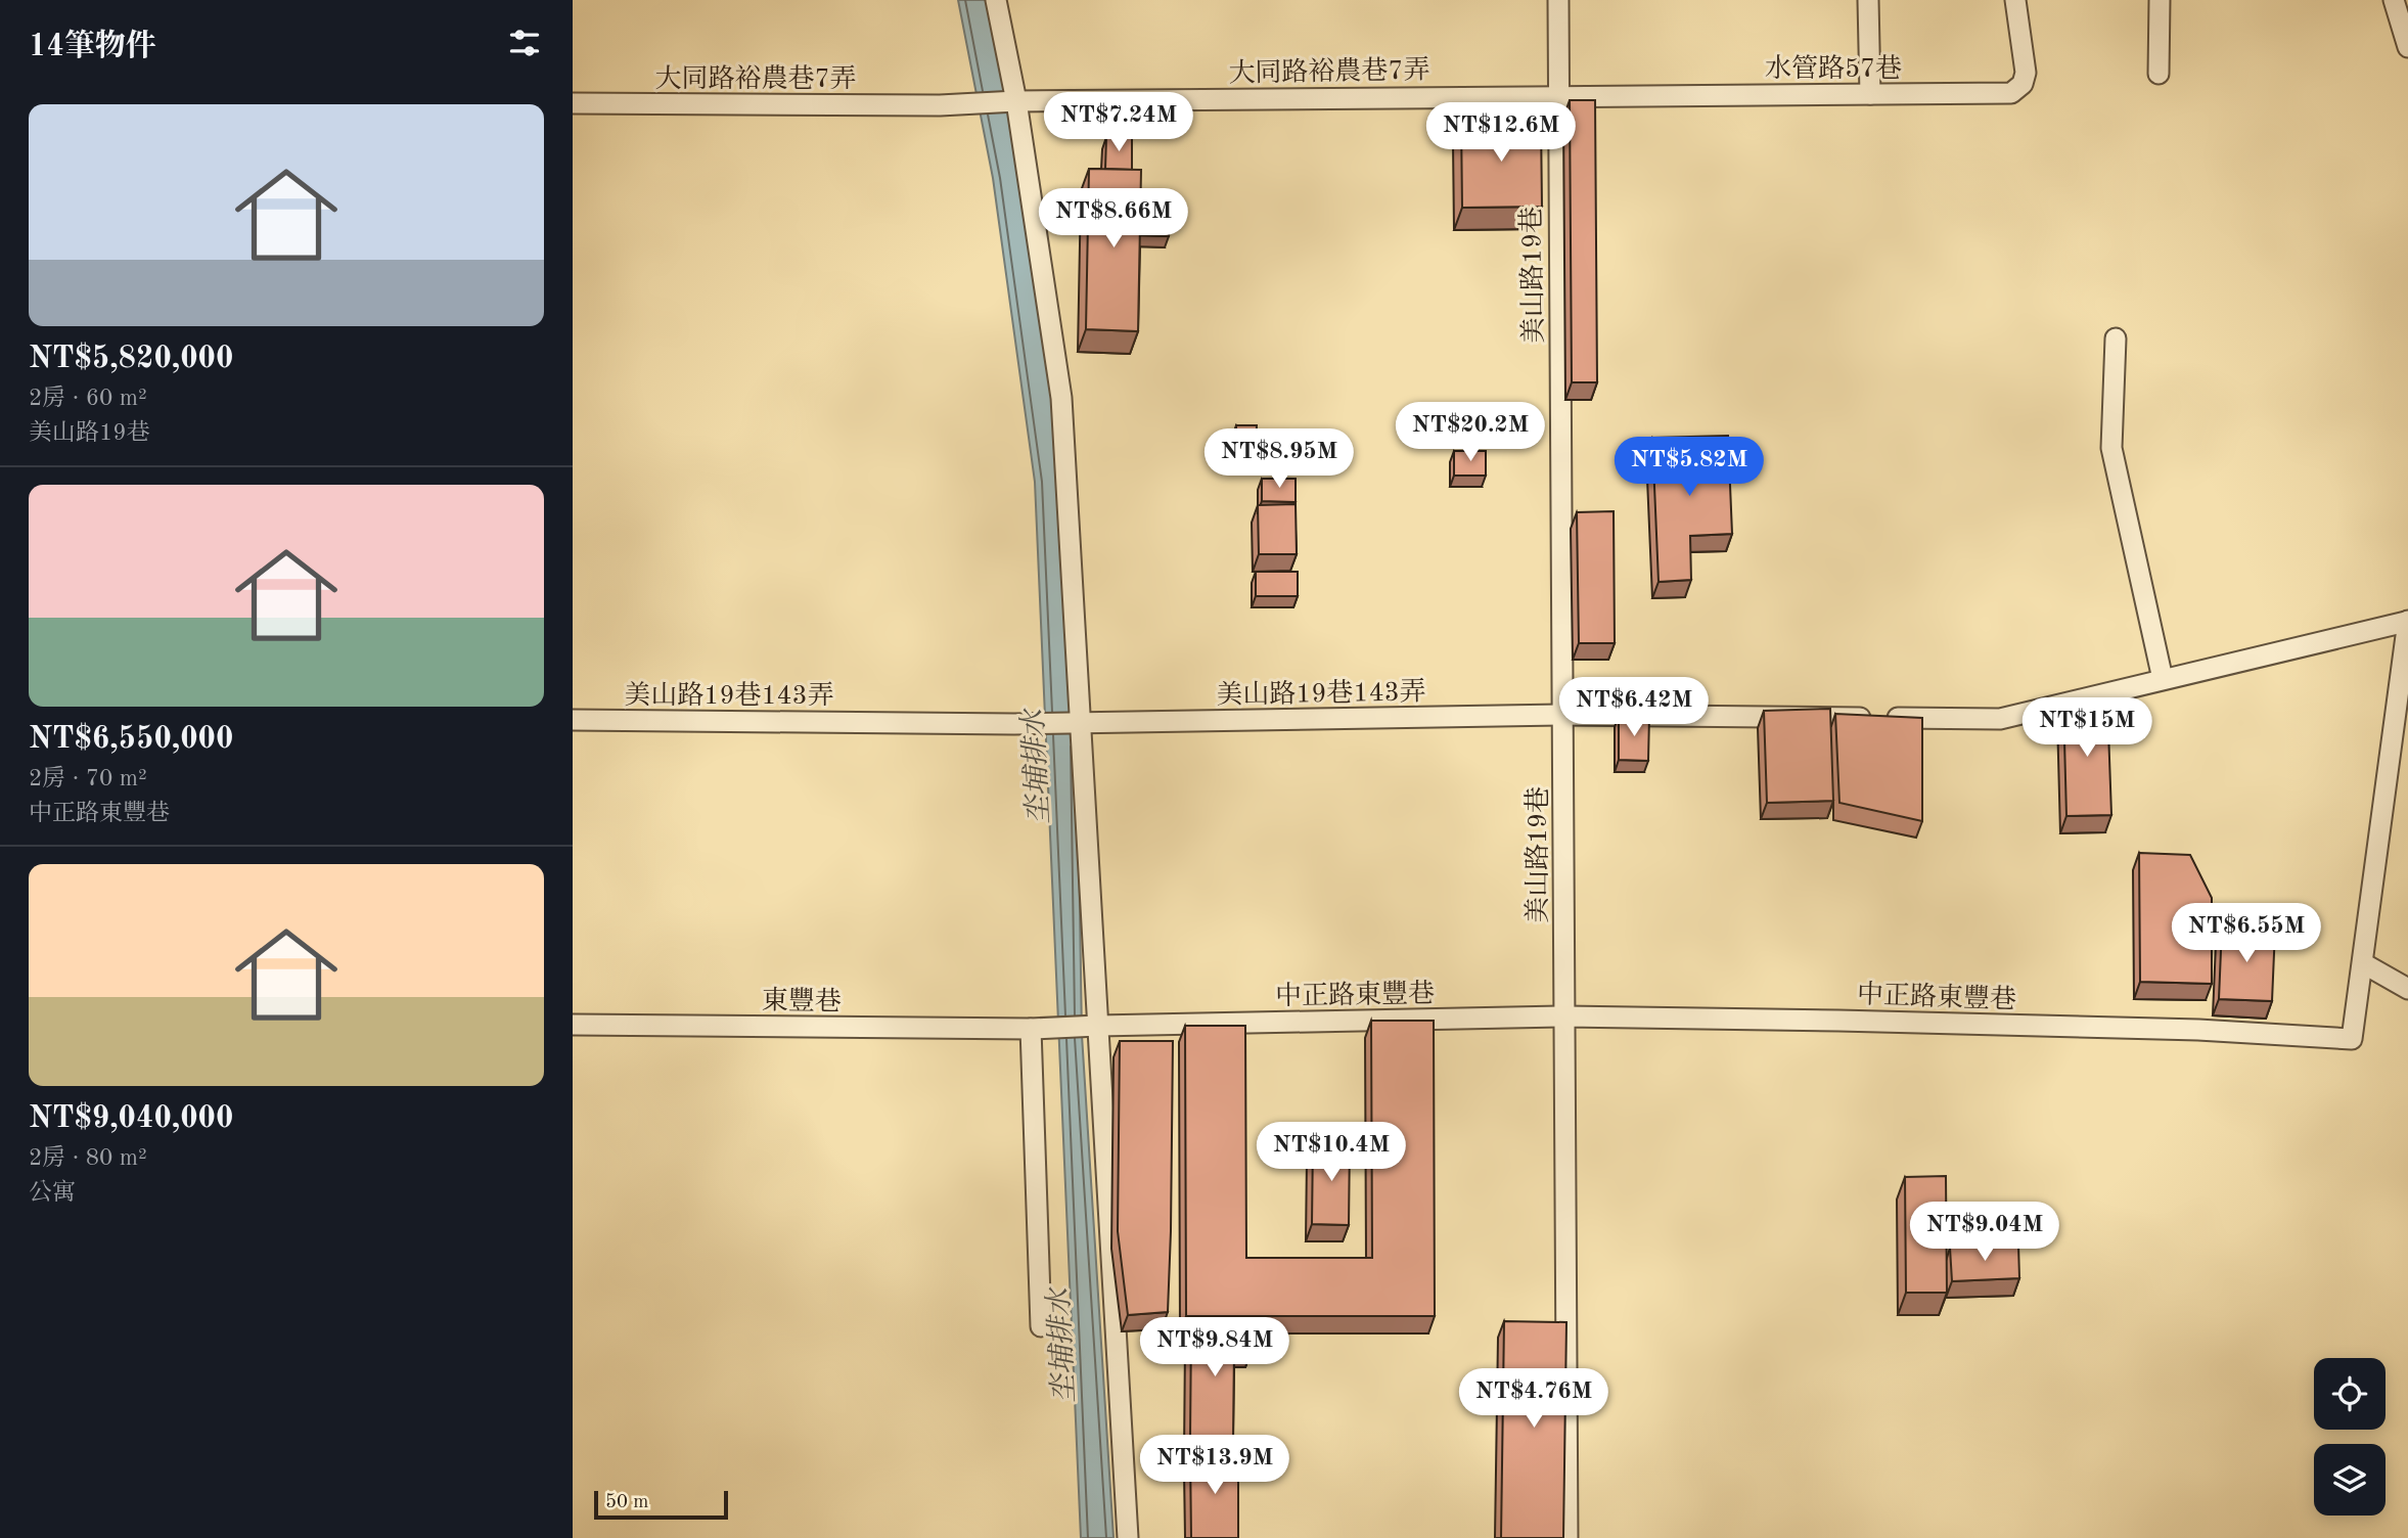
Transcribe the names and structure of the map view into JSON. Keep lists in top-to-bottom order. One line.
{"streets":{"street":["水管路57巷","大同路裕農巷7弄","美山路19巷","美山路19巷143弄","中正路東豐巷","東豐巷"]},"crossings":[["水管路57巷","大同路裕農巷7弄"],["水管路57巷","美山路19巷"],["大同路裕農巷7弄","美山路19巷"],["美山路19巷","美山路19巷143弄"],["美山路19巷","中正路東豐巷"],["美山路19巷143弄","中正路東豐巷"],["中正路東豐巷","東豐巷"]],"water":["坔埔排水"],"scale_bar":"50 m","page":{"heading":"14筆物件","list":[{"name":"NT$5,820,000","note":"2房 · 60 m² · 美山路19巷"},{"name":"NT$6,550,000","note":"2房 · 70 m² · 中正路東豐巷"},{"name":"NT$9,040,000","note":"2房 · 80 m² · 公寓"}],"price":["NT$7.24M","NT$12.6M","NT$8.66M","NT$20.2M","NT$8.95M","NT$5.82M","NT$6.42M","NT$15M","NT$6.55M","NT$10.4M","NT$9.04M","NT$9.84M","NT$4.76M","NT$13.9M"],"scale":"50 m"}}
